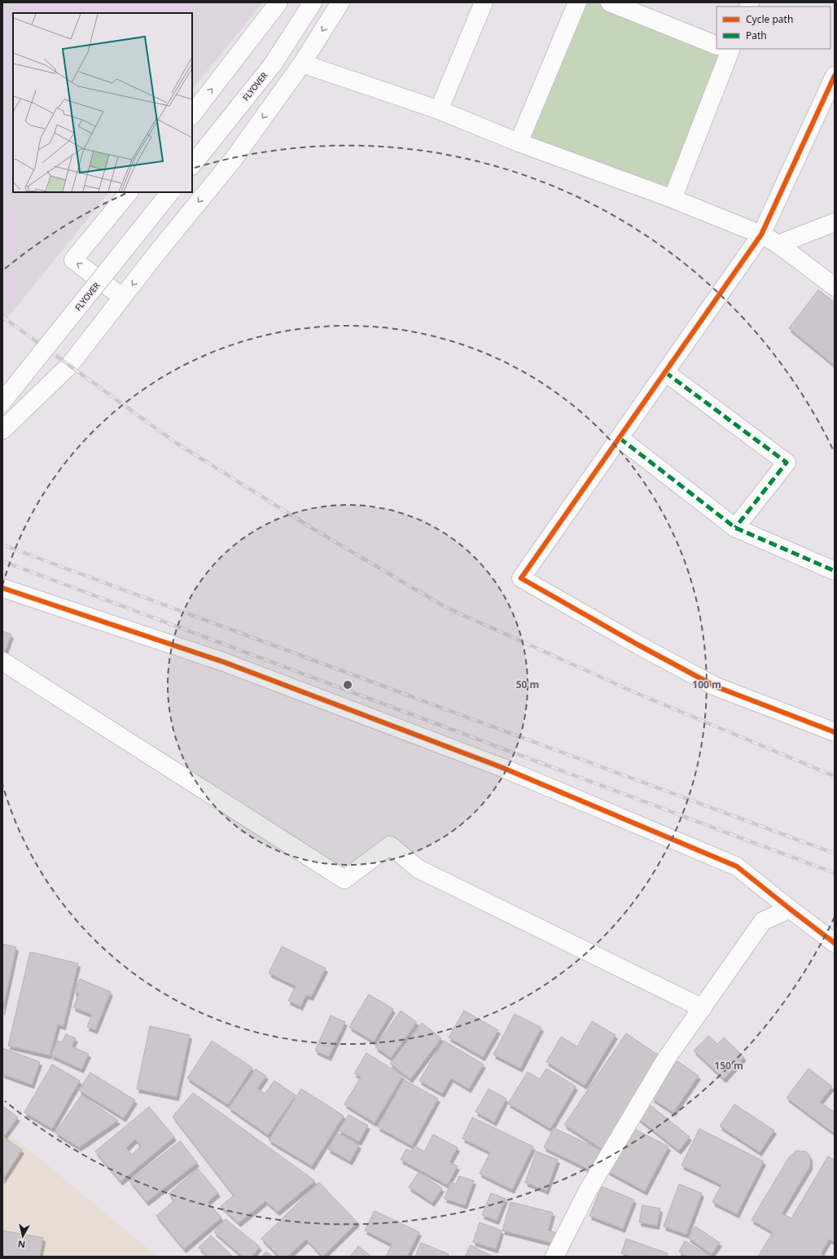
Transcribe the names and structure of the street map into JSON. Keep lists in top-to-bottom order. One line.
{"streets":{"street":["FLYOVER"]},"legend":["Cycle path","Path"],"north":"bottom","rings":["50 m","100 m","150 m"]}
